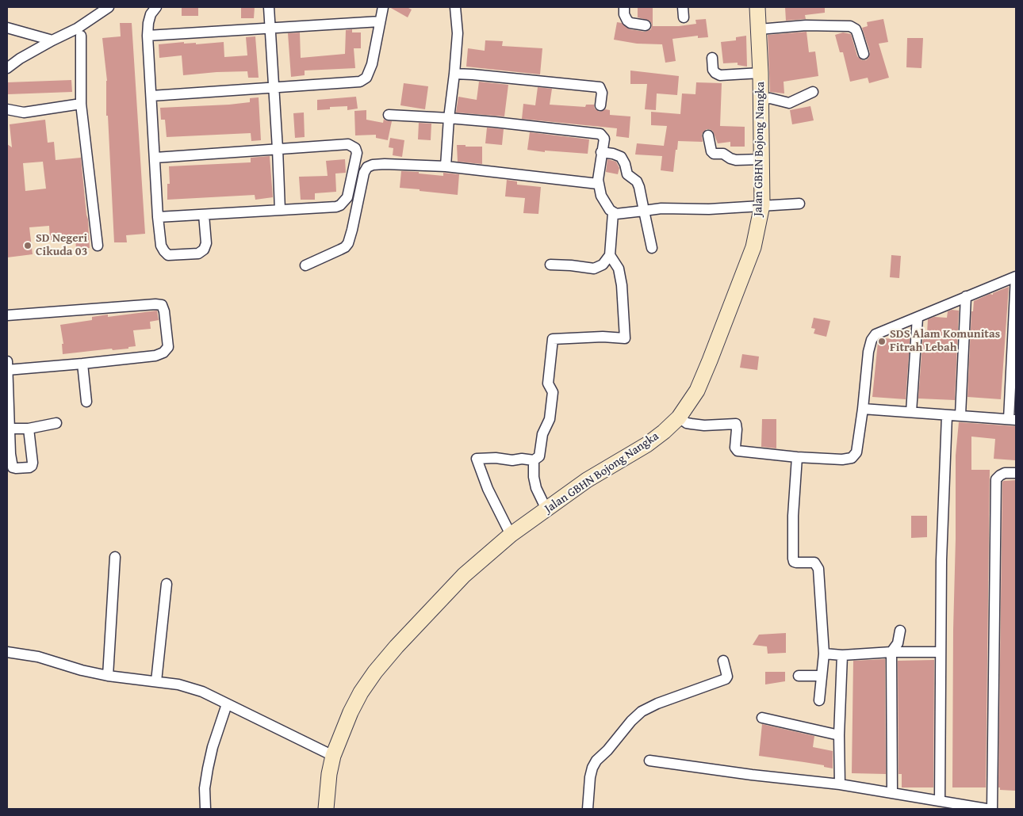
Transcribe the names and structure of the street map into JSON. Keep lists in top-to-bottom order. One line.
{"streets":{"street":["Jalan GBHN Bojong Nangka"]},"places":["SD Negeri Cikuda 03","SDS Alam Komunitas Fitrah Lebah"]}
